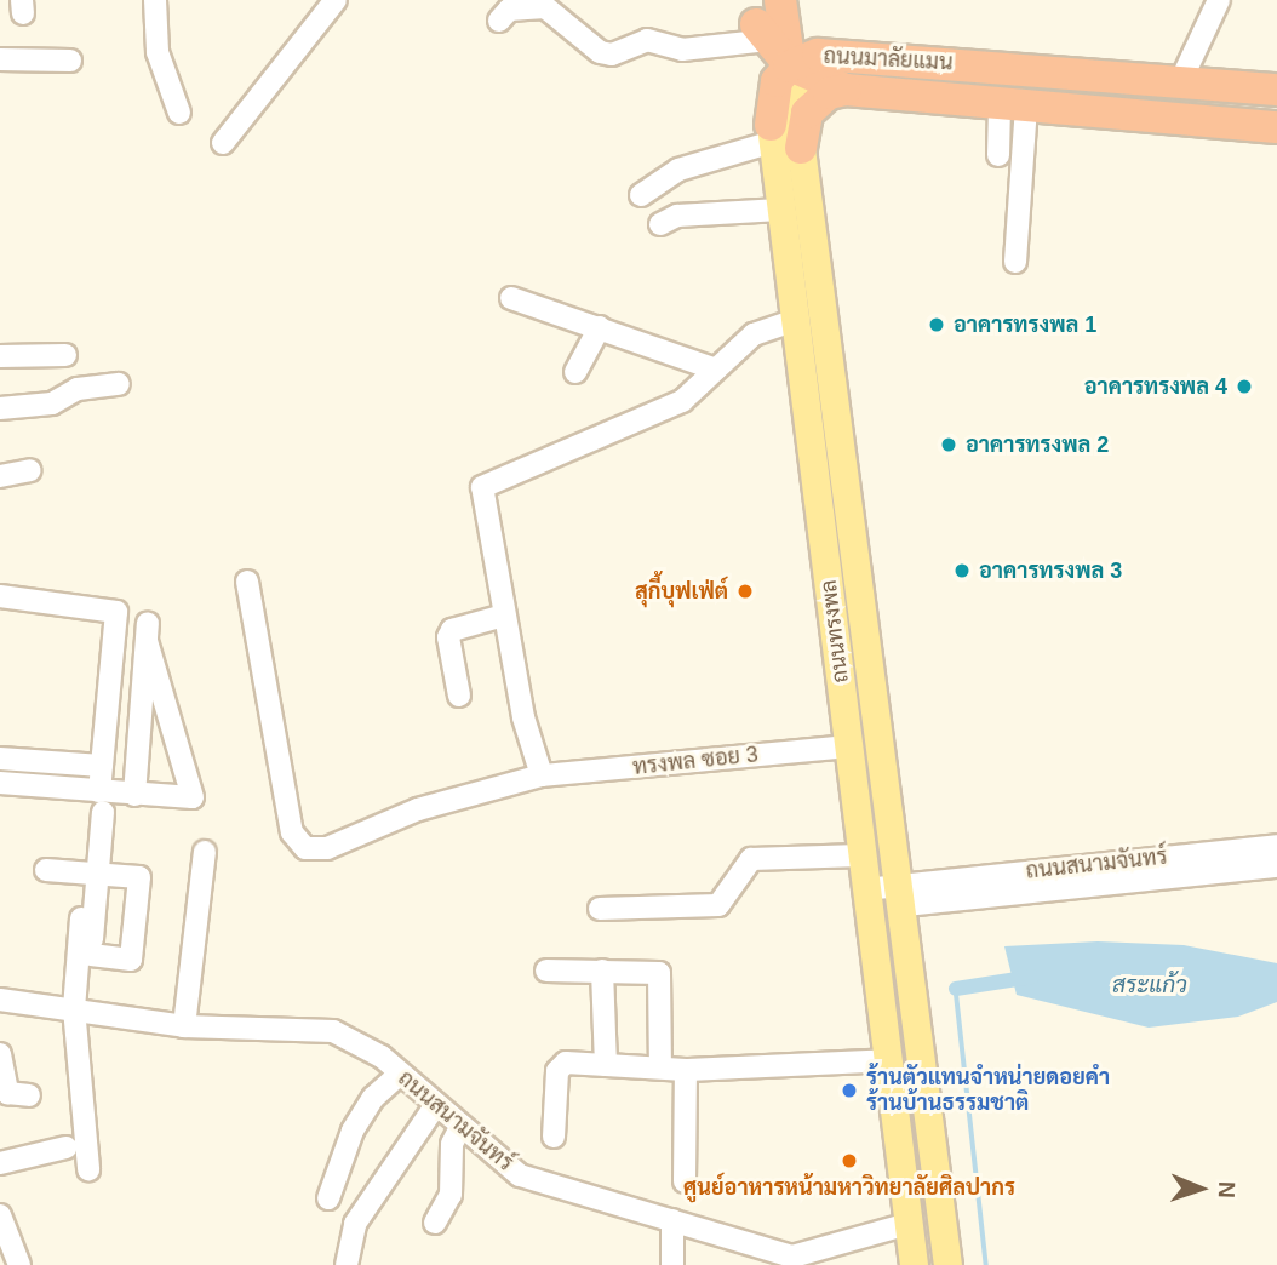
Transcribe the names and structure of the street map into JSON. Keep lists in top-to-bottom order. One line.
{"streets":{"highway":["ถนนมาลัยแมน","ถนนทรงพล"],"street":["ทรงพล ซอย 3","ถนนสนามจันทร์"]},"crossings":[["ถนนทรงพล","ทรงพล ซอย 3"],["ถนนทรงพล","ถนนสนามจันทร์"]],"water":["สระแก้ว"],"places":["อาคารทรงพล 1","อาคารทรงพล 4","อาคารทรงพล 2","อาคารทรงพล 3","สุกี้บุฟเฟ่ต์","ร้านตัวแทนจำหน่ายดอยคำ ร้านบ้านธรรมชาติ","ศูนย์อาหารหน้ามหาวิทยาลัยศิลปากร"],"north":"right"}
